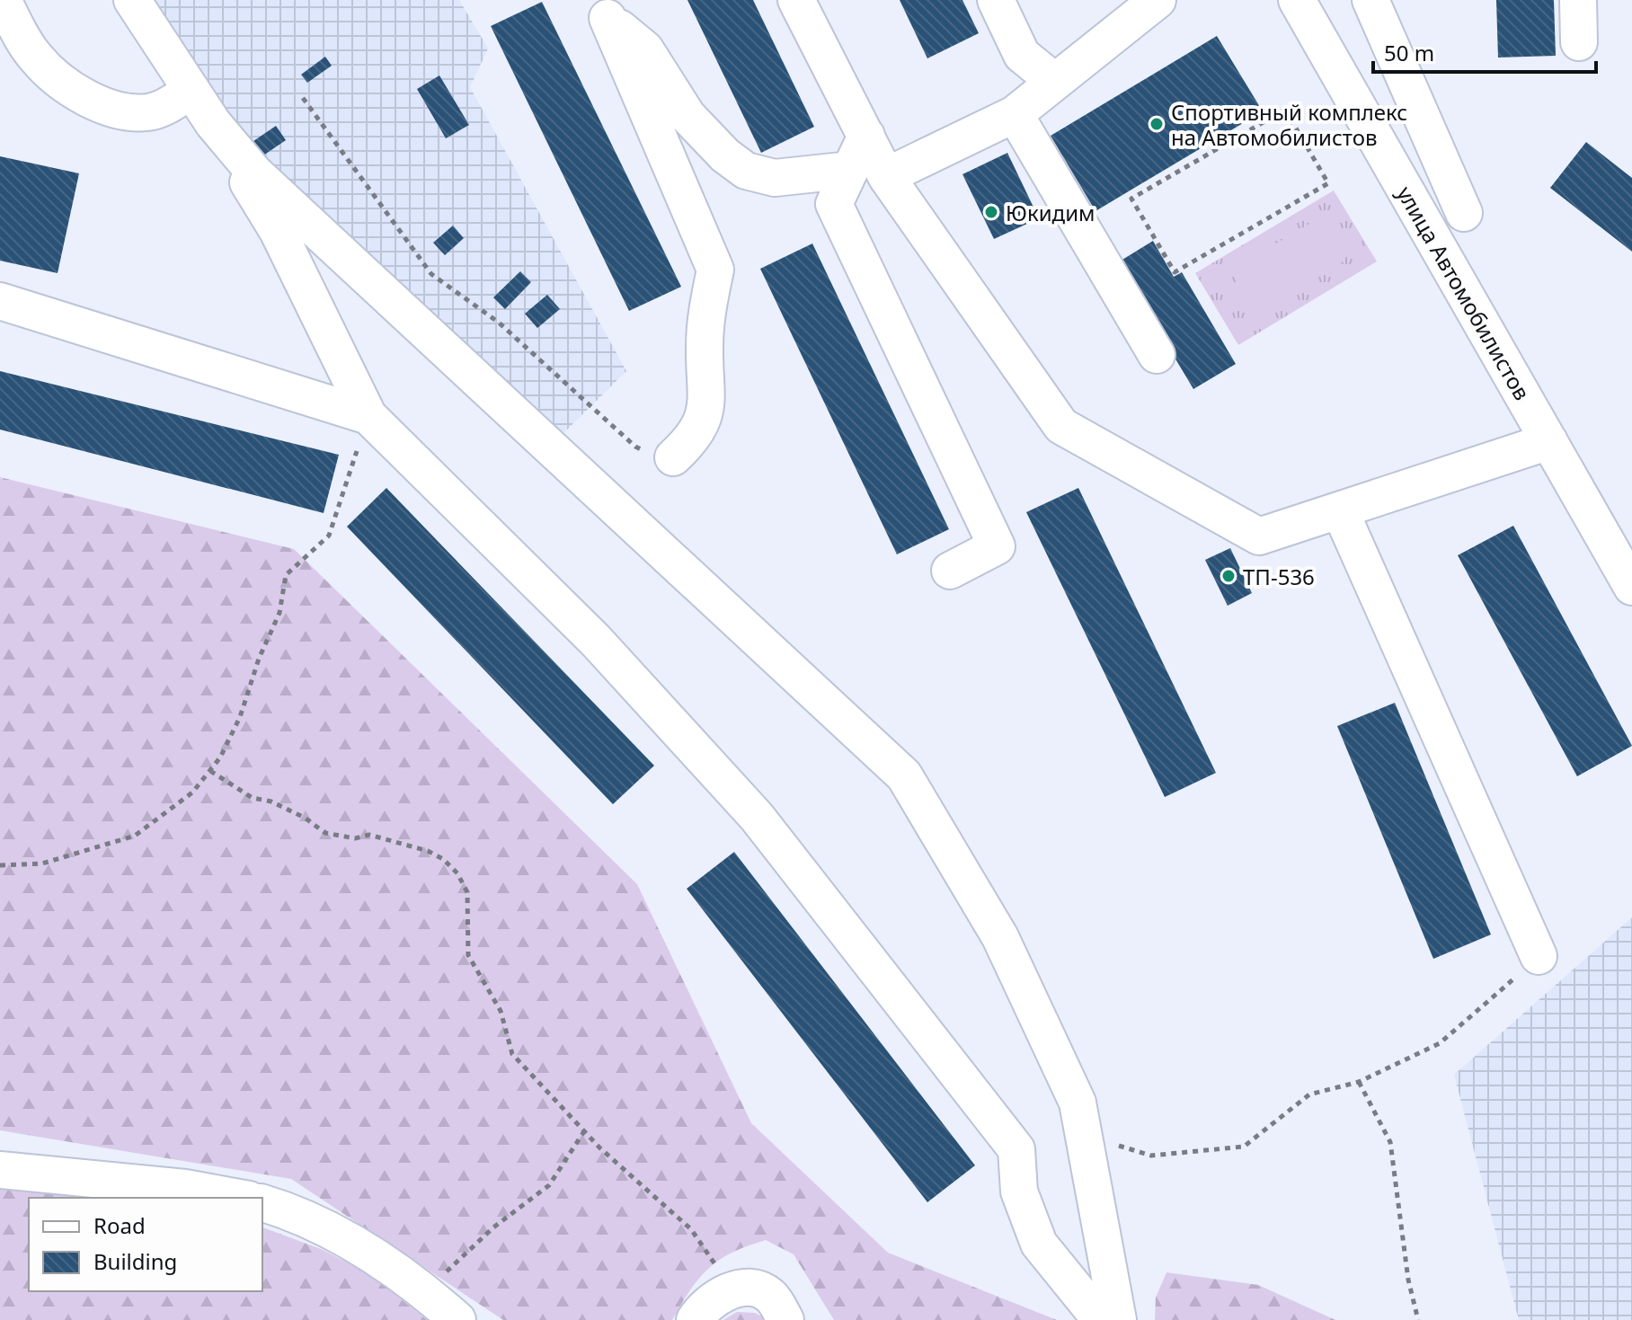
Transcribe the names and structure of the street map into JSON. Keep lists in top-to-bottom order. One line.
{"streets":{"street":["улица Автомобилистов"]},"places":["Спортивный комплекс на Автомобилистов","Юкидим","ТП-536"],"legend":["Road","Building"],"scale_bar":"50 m"}
